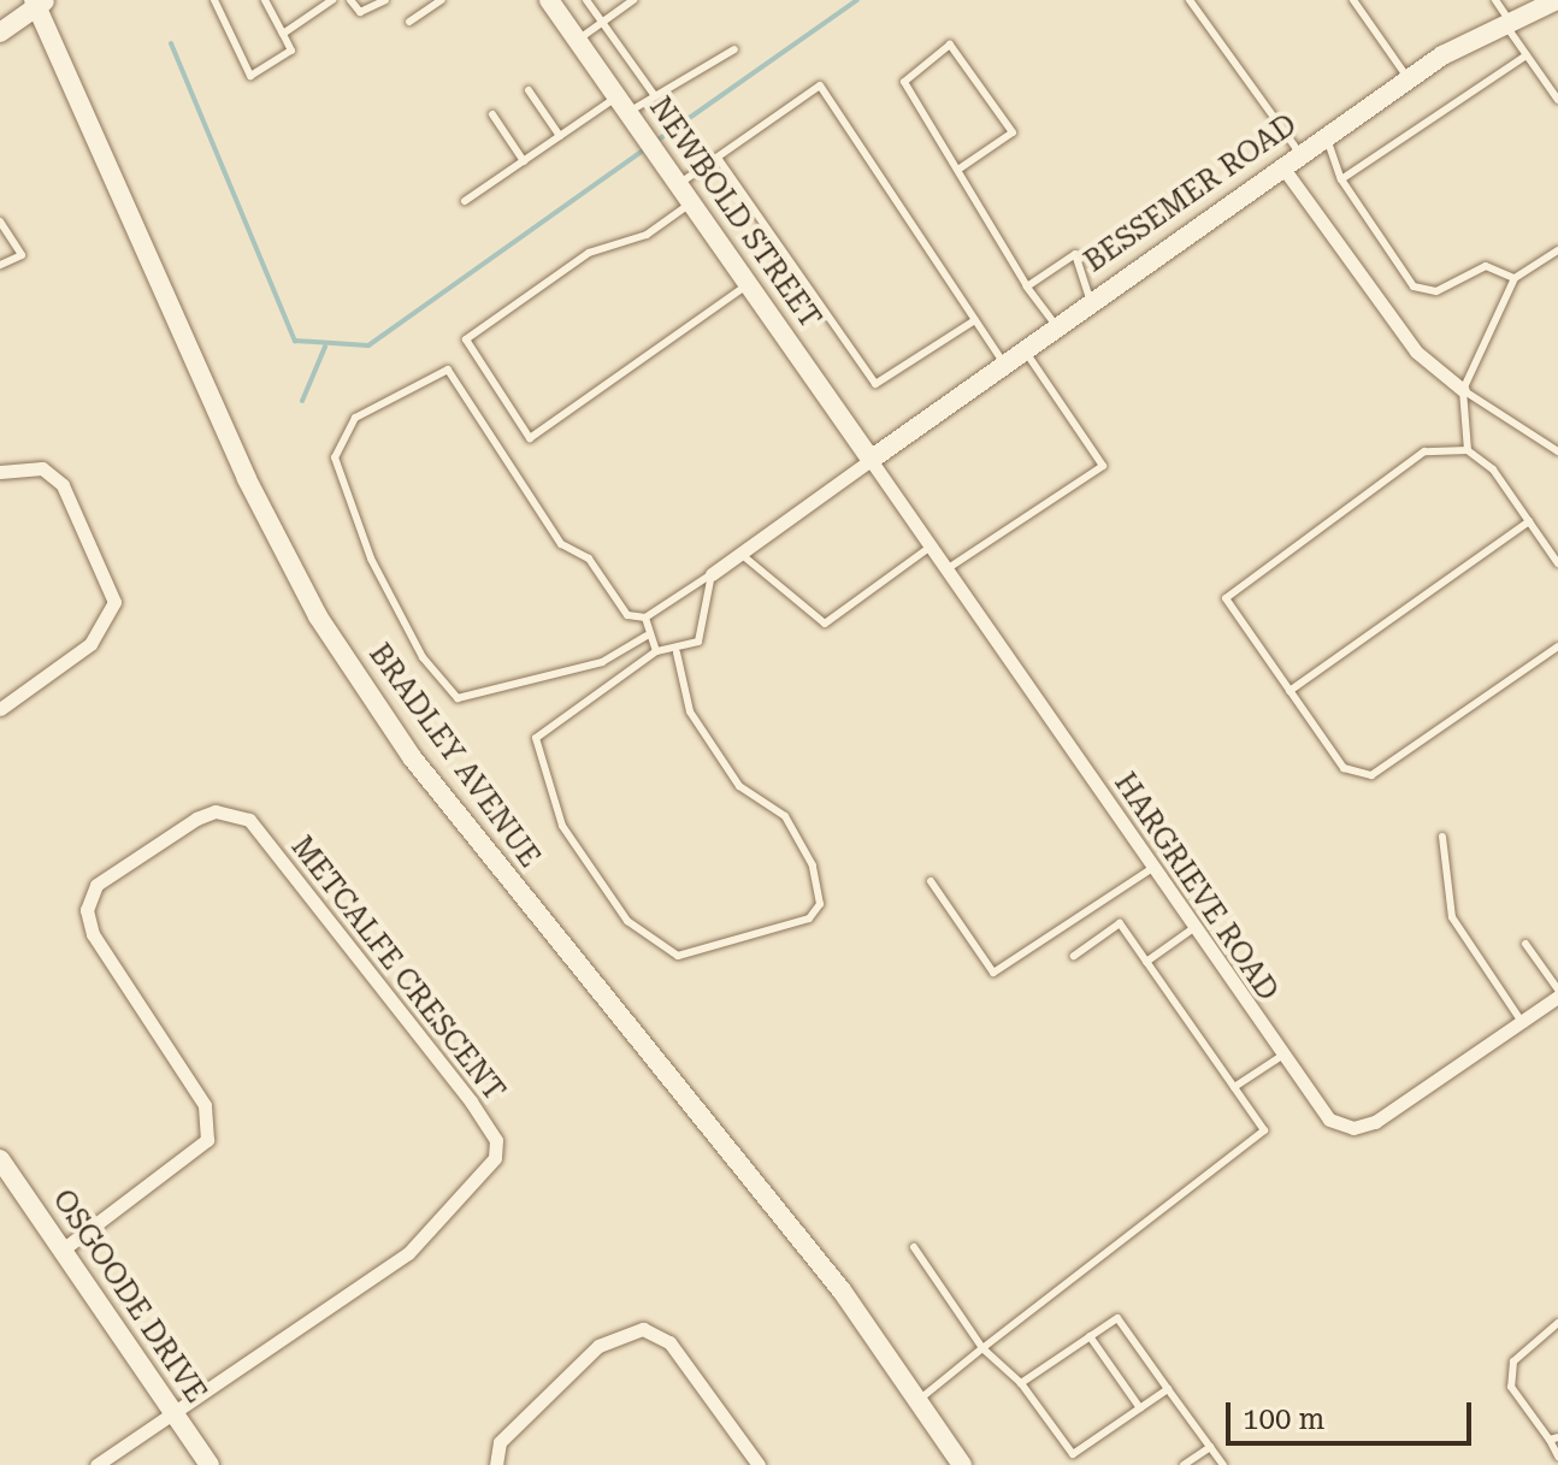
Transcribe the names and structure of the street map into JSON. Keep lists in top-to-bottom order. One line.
{"streets":{"street":["BESSEMER ROAD","NEWBOLD STREET","BRADLEY AVENUE","HARGRIEVE ROAD","METCALFE CRESCENT","OSGOODE DRIVE"]},"crossings":[["BESSEMER ROAD","NEWBOLD STREET"],["BESSEMER ROAD","HARGRIEVE ROAD"],["NEWBOLD STREET","HARGRIEVE ROAD"],["METCALFE CRESCENT","OSGOODE DRIVE"]],"scale_bar":"100 m"}
